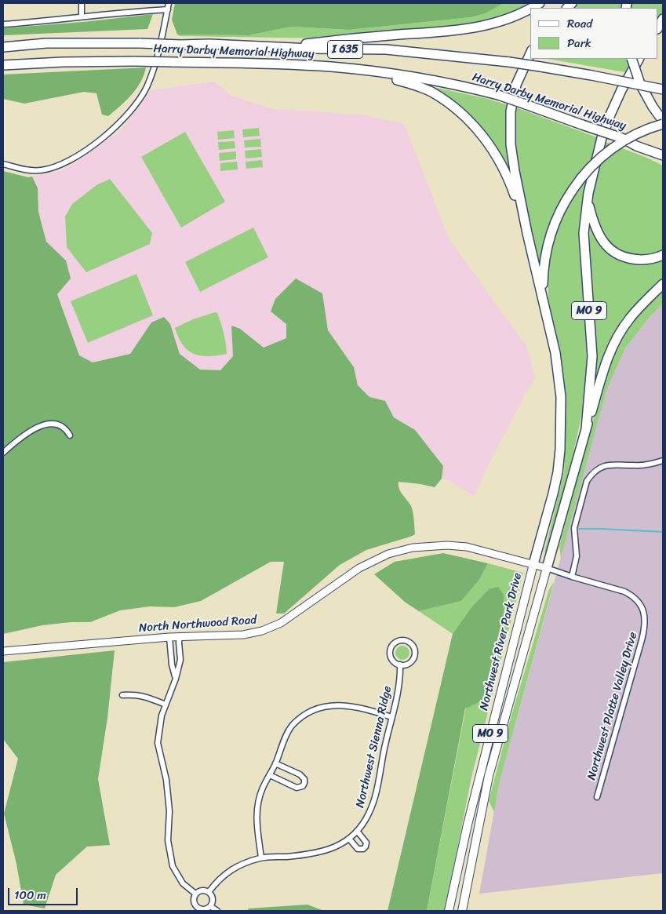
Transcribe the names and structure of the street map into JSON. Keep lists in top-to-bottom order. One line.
{"streets":{"highway":["I 635","Harry Darby Memorial Highway","MO 9","Northwest River Park Drive"],"street":["North Northwood Road","Northwest Platte Valley Drive","Northwest Sienna Ridge"]},"crossings":[["MO 9","Northwest River Park Drive"],["North Northwood Road","Northwest River Park Drive"],["North Northwood Road","Northwest Platte Valley Drive"],["Northwest River Park Drive","Northwest Platte Valley Drive"]],"legend":["Road","Park"],"scale_bar":"100 m"}
